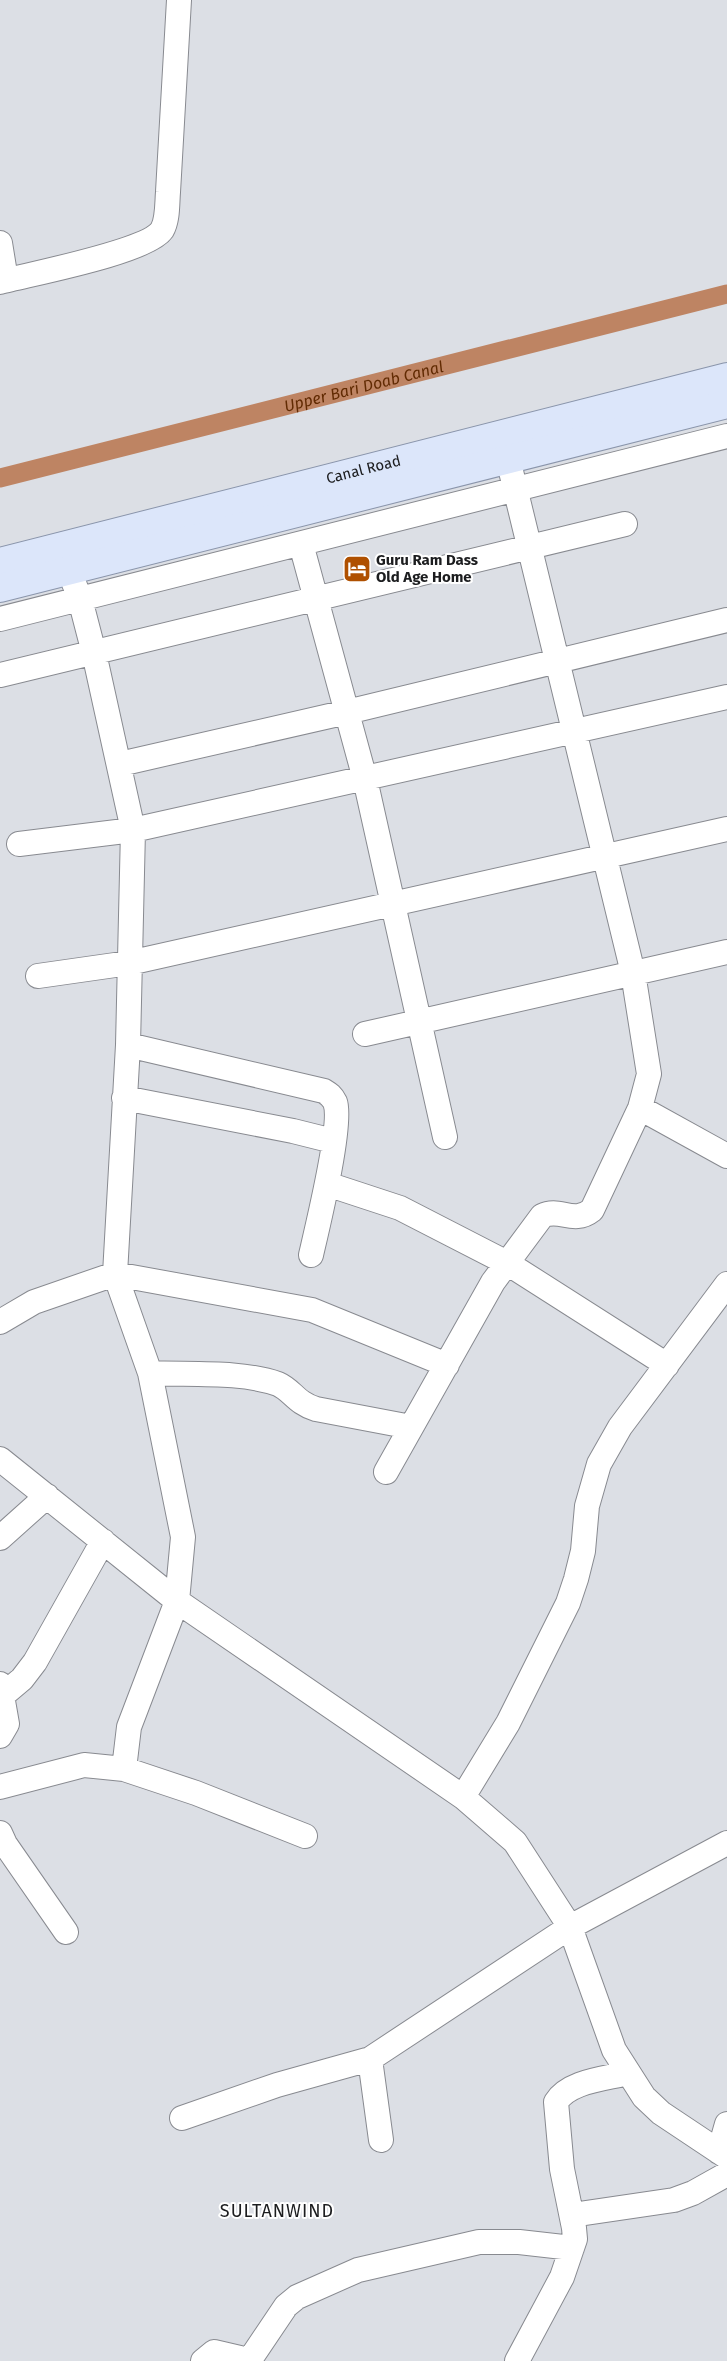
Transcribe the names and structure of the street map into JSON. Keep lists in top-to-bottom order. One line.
{"streets":{"main road":["Canal Road"]},"districts":["SULTANWIND"],"water":["Upper Bari Doab Canal"],"places":{"hotel":["Guru Ram Dass Old Age Home"]}}
